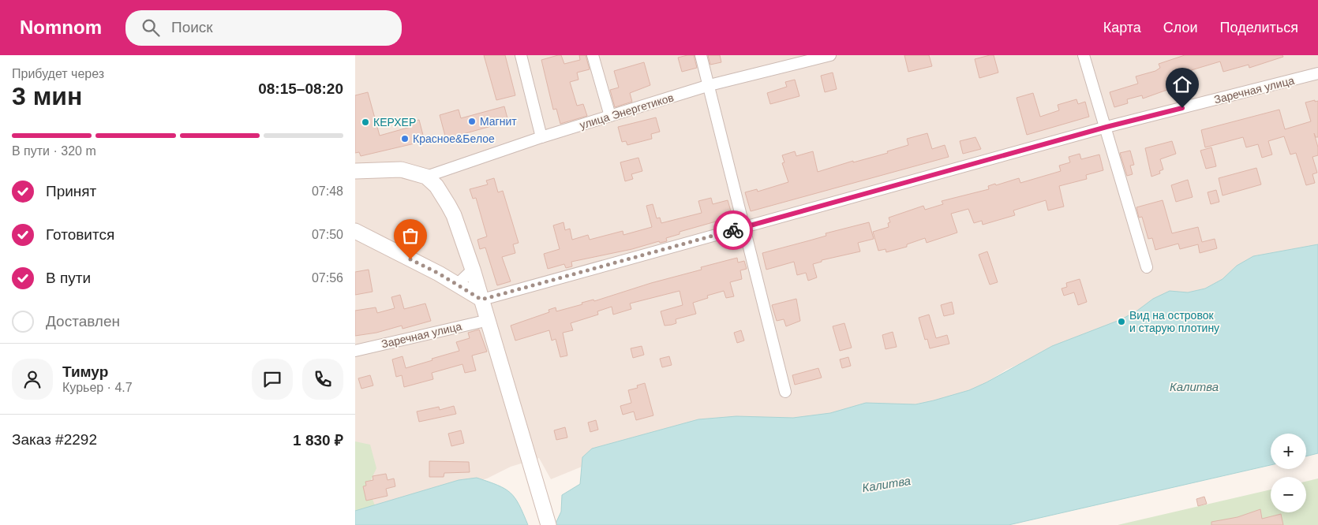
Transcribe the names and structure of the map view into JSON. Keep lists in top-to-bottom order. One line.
{"streets":{"street":["Заречная улица","улица Энергетиков"]},"water":["Калитва"],"places":["Магнит","КЕРХЕР","Красное&Белое","Вид на островок и старую плотину"],"page":{"header":"Nomnom","search":"Поиск","nav":["Карта","Слои","Поделиться"],"heading":["3 мин","Прибудет через","08:15–08:20"],"panel":["Тимур","Курьер · 4.7","Заказ #2292","1 830 ₽"],"bar":"В пути · 320 m","list":[["Принят","07:48"],["Готовится","07:50"],["В пути","07:56"],"Доставлен"],"map_buttons":["+","−"]}}
